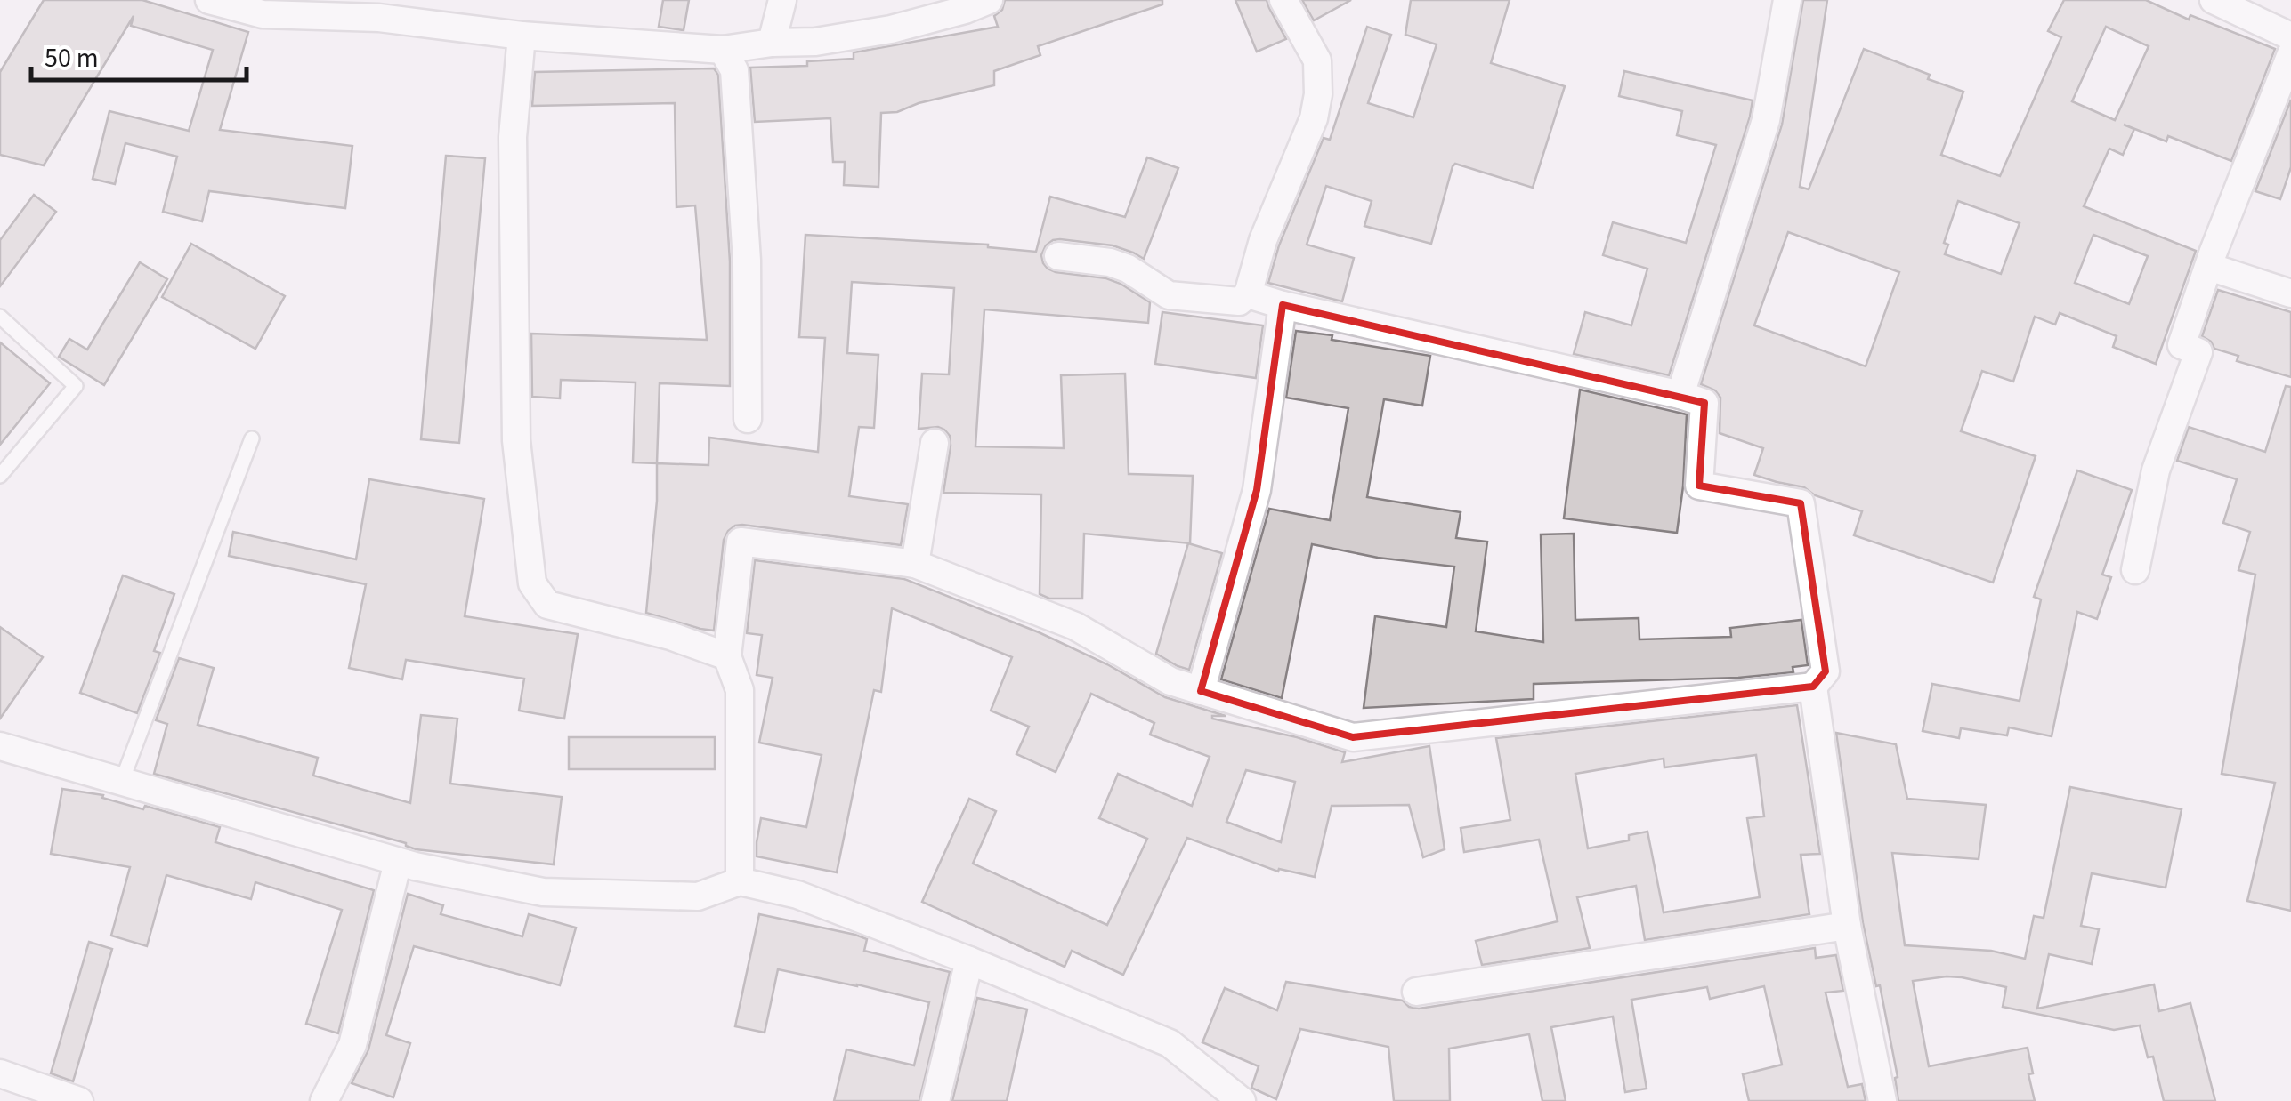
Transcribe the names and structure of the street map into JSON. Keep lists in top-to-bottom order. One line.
{"scale_bar":"50 m"}
